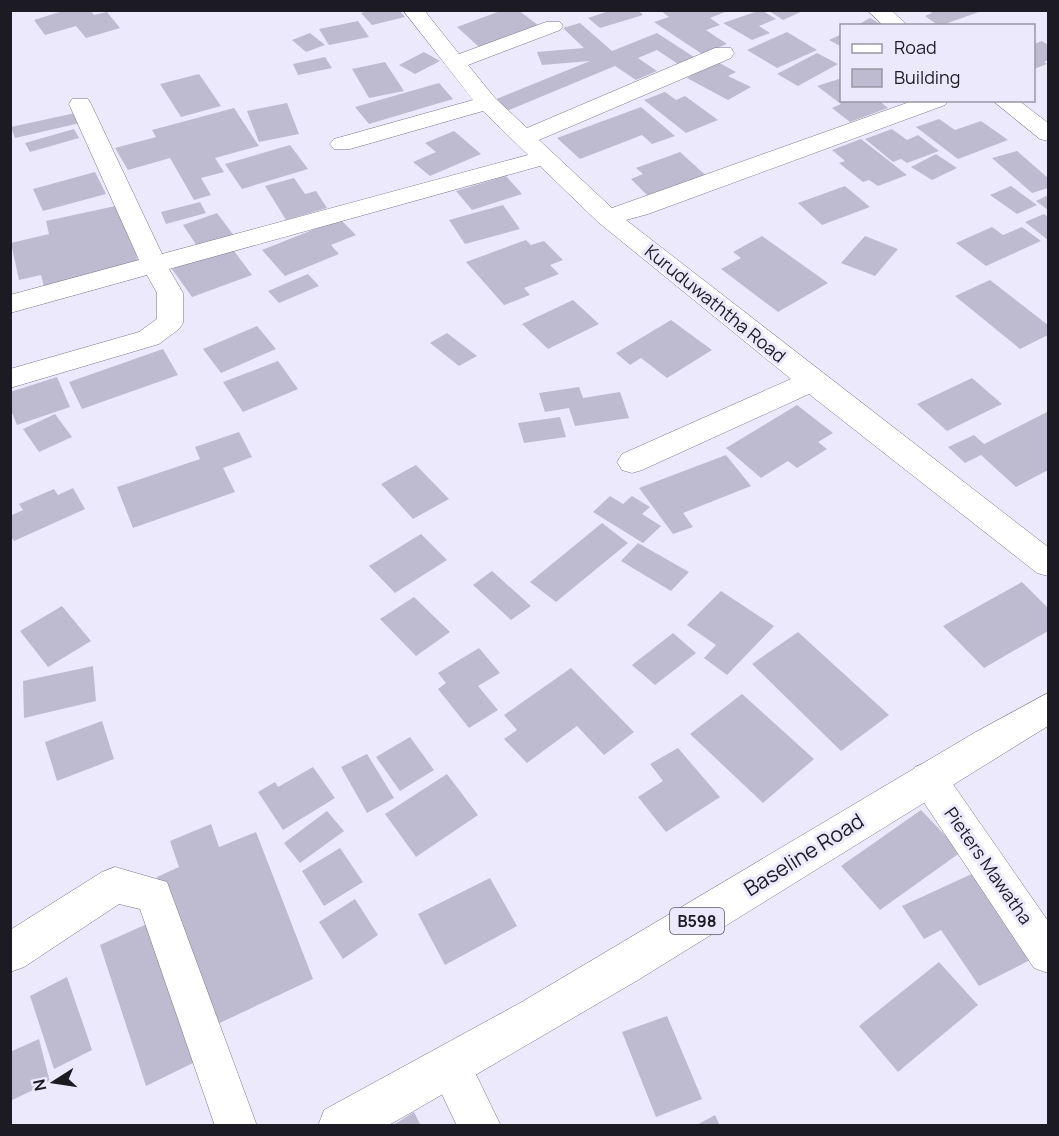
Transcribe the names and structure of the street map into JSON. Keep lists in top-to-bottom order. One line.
{"streets":{"main road":["Baseline Road","B598"],"street":["Kuruduwaththa Road","Pieters Mawatha"]},"crossings":[["Baseline Road","Pieters Mawatha"]],"legend":["Road","Building"],"north":"left"}
